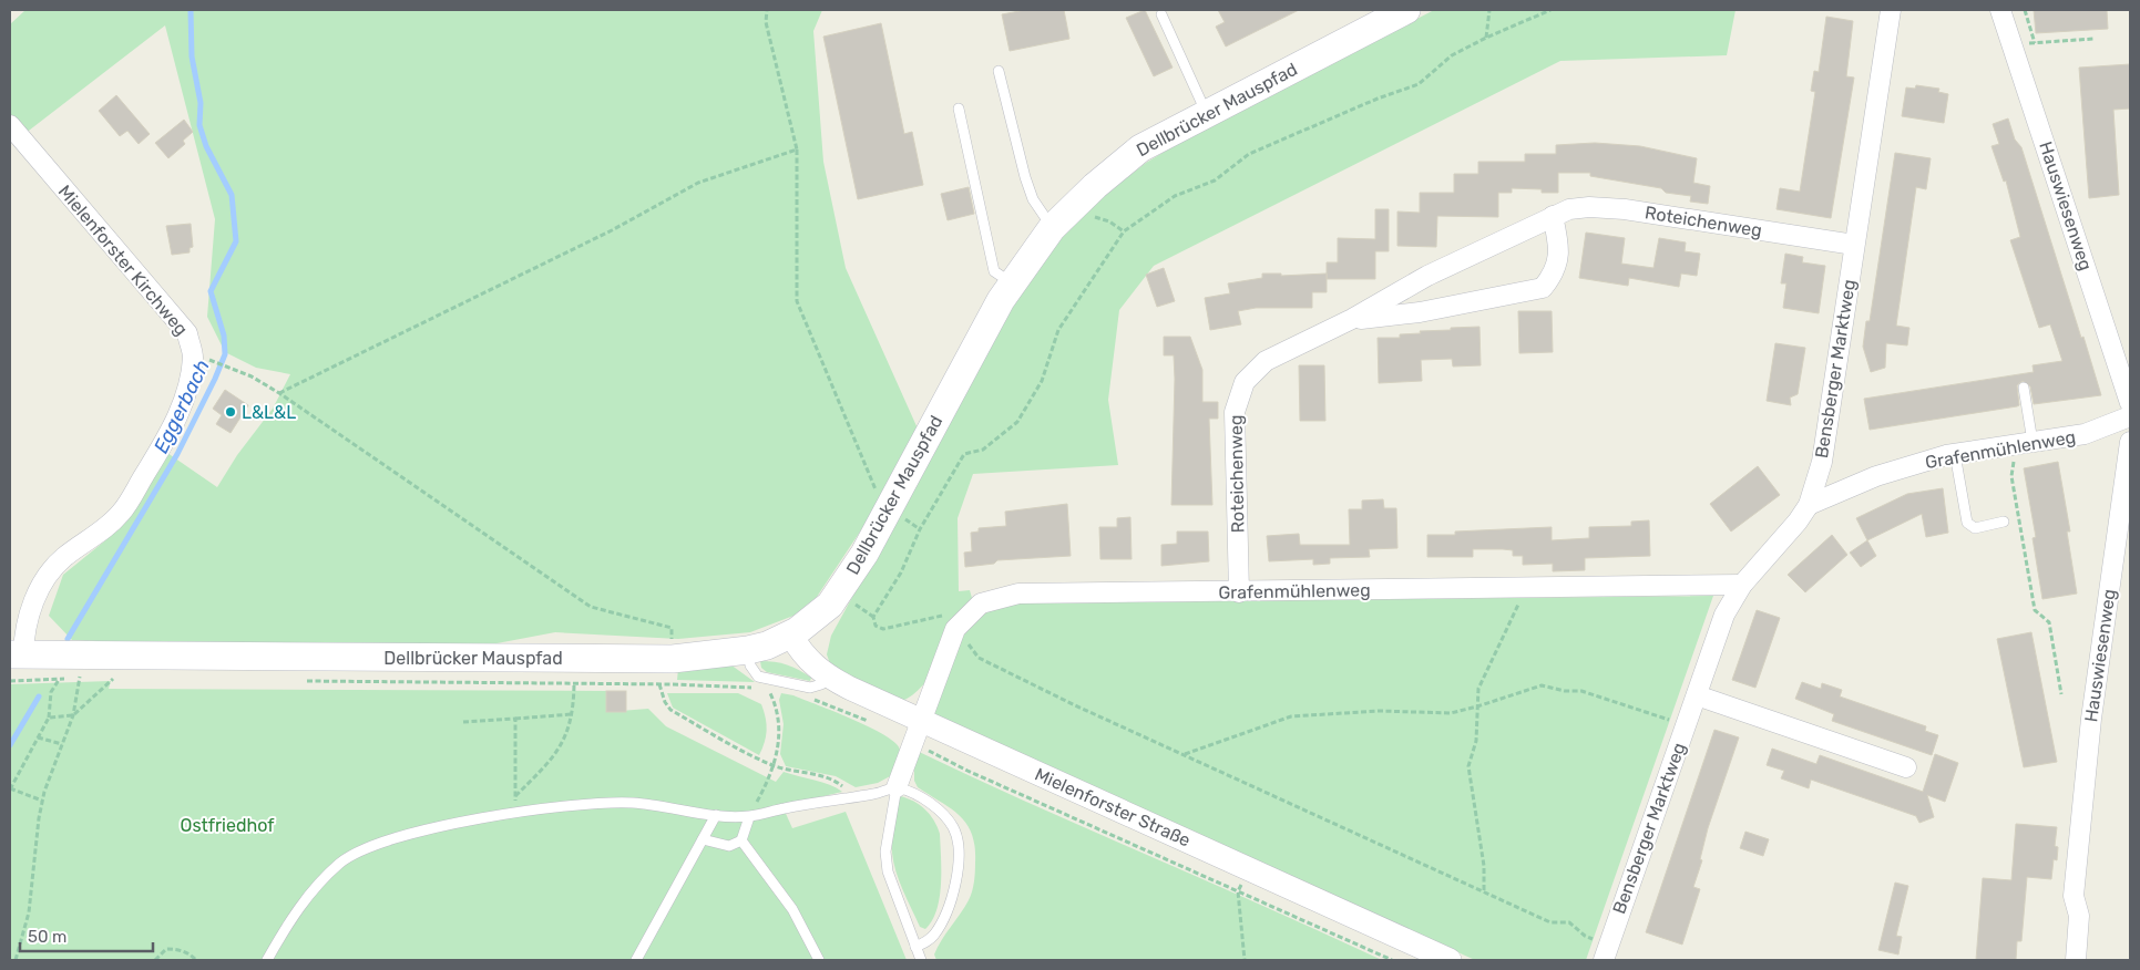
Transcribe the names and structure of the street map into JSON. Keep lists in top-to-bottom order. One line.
{"streets":{"main road":["Dellbrücker Mauspfad"],"street":["Hauswiesenweg","Roteichenweg","Mielenforster Kirchweg","Bensberger Marktweg","Grafenmühlenweg","Mielenforster Straße"]},"crossings":[["Dellbrücker Mauspfad","Mielenforster Kirchweg"],["Dellbrücker Mauspfad","Mielenforster Straße"],["Roteichenweg","Bensberger Marktweg"],["Roteichenweg","Grafenmühlenweg"],["Bensberger Marktweg","Grafenmühlenweg"],["Grafenmühlenweg","Mielenforster Straße"]],"water":["Eggerbach"],"parks":["Ostfriedhof"],"places":["L&L&L"],"scale_bar":"50 m"}
